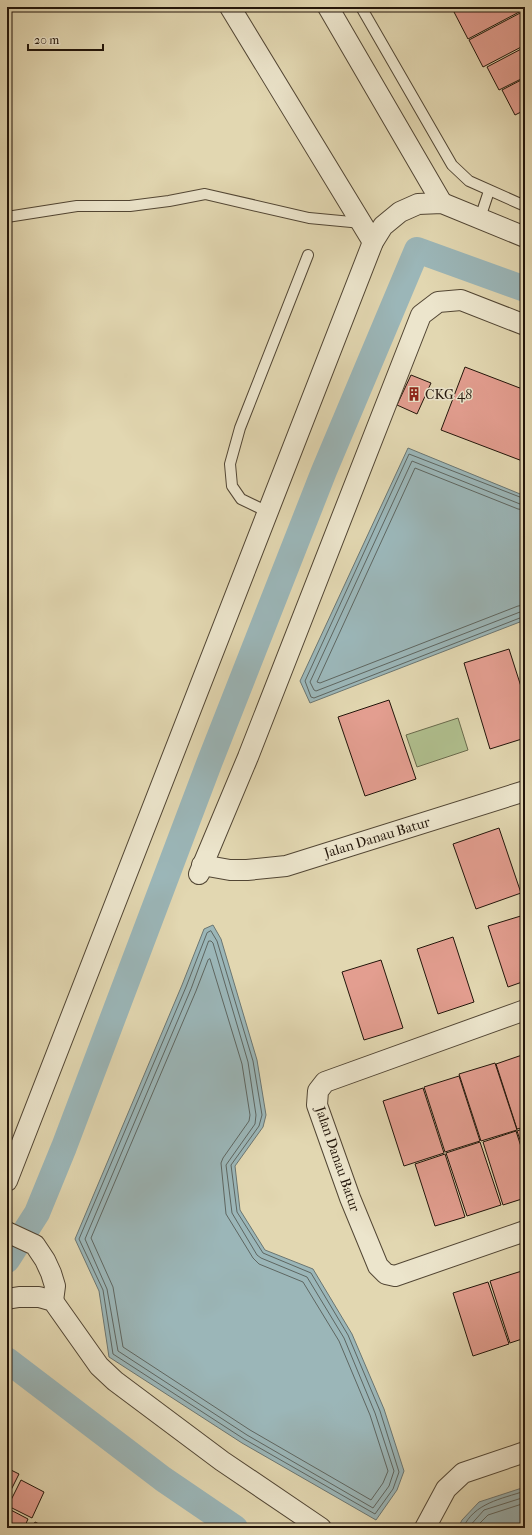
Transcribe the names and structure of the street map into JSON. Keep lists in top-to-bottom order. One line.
{"streets":{"street":["Jalan Danau Batur"]},"places":{"building":["CKG 48"]},"scale_bar":"20 m"}
